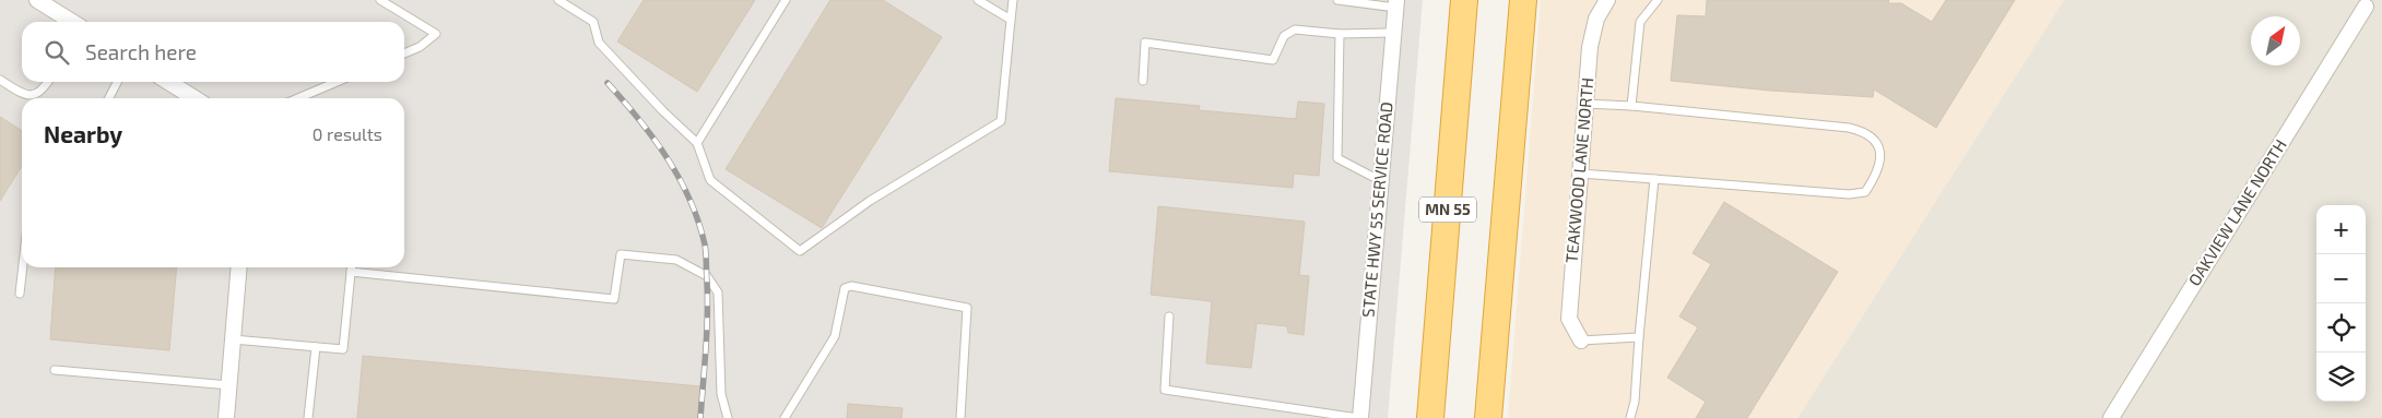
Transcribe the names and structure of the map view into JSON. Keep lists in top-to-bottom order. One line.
{"streets":{"highway":["MN 55"],"street":["TEAKWOOD LANE NORTH","STATE HWY 55 SERVICE ROAD","OAKVIEW LANE NORTH"]},"north":"top right","page":{"search":"Search here","heading":["Nearby","0 results"],"map_buttons":["+","−"]}}
